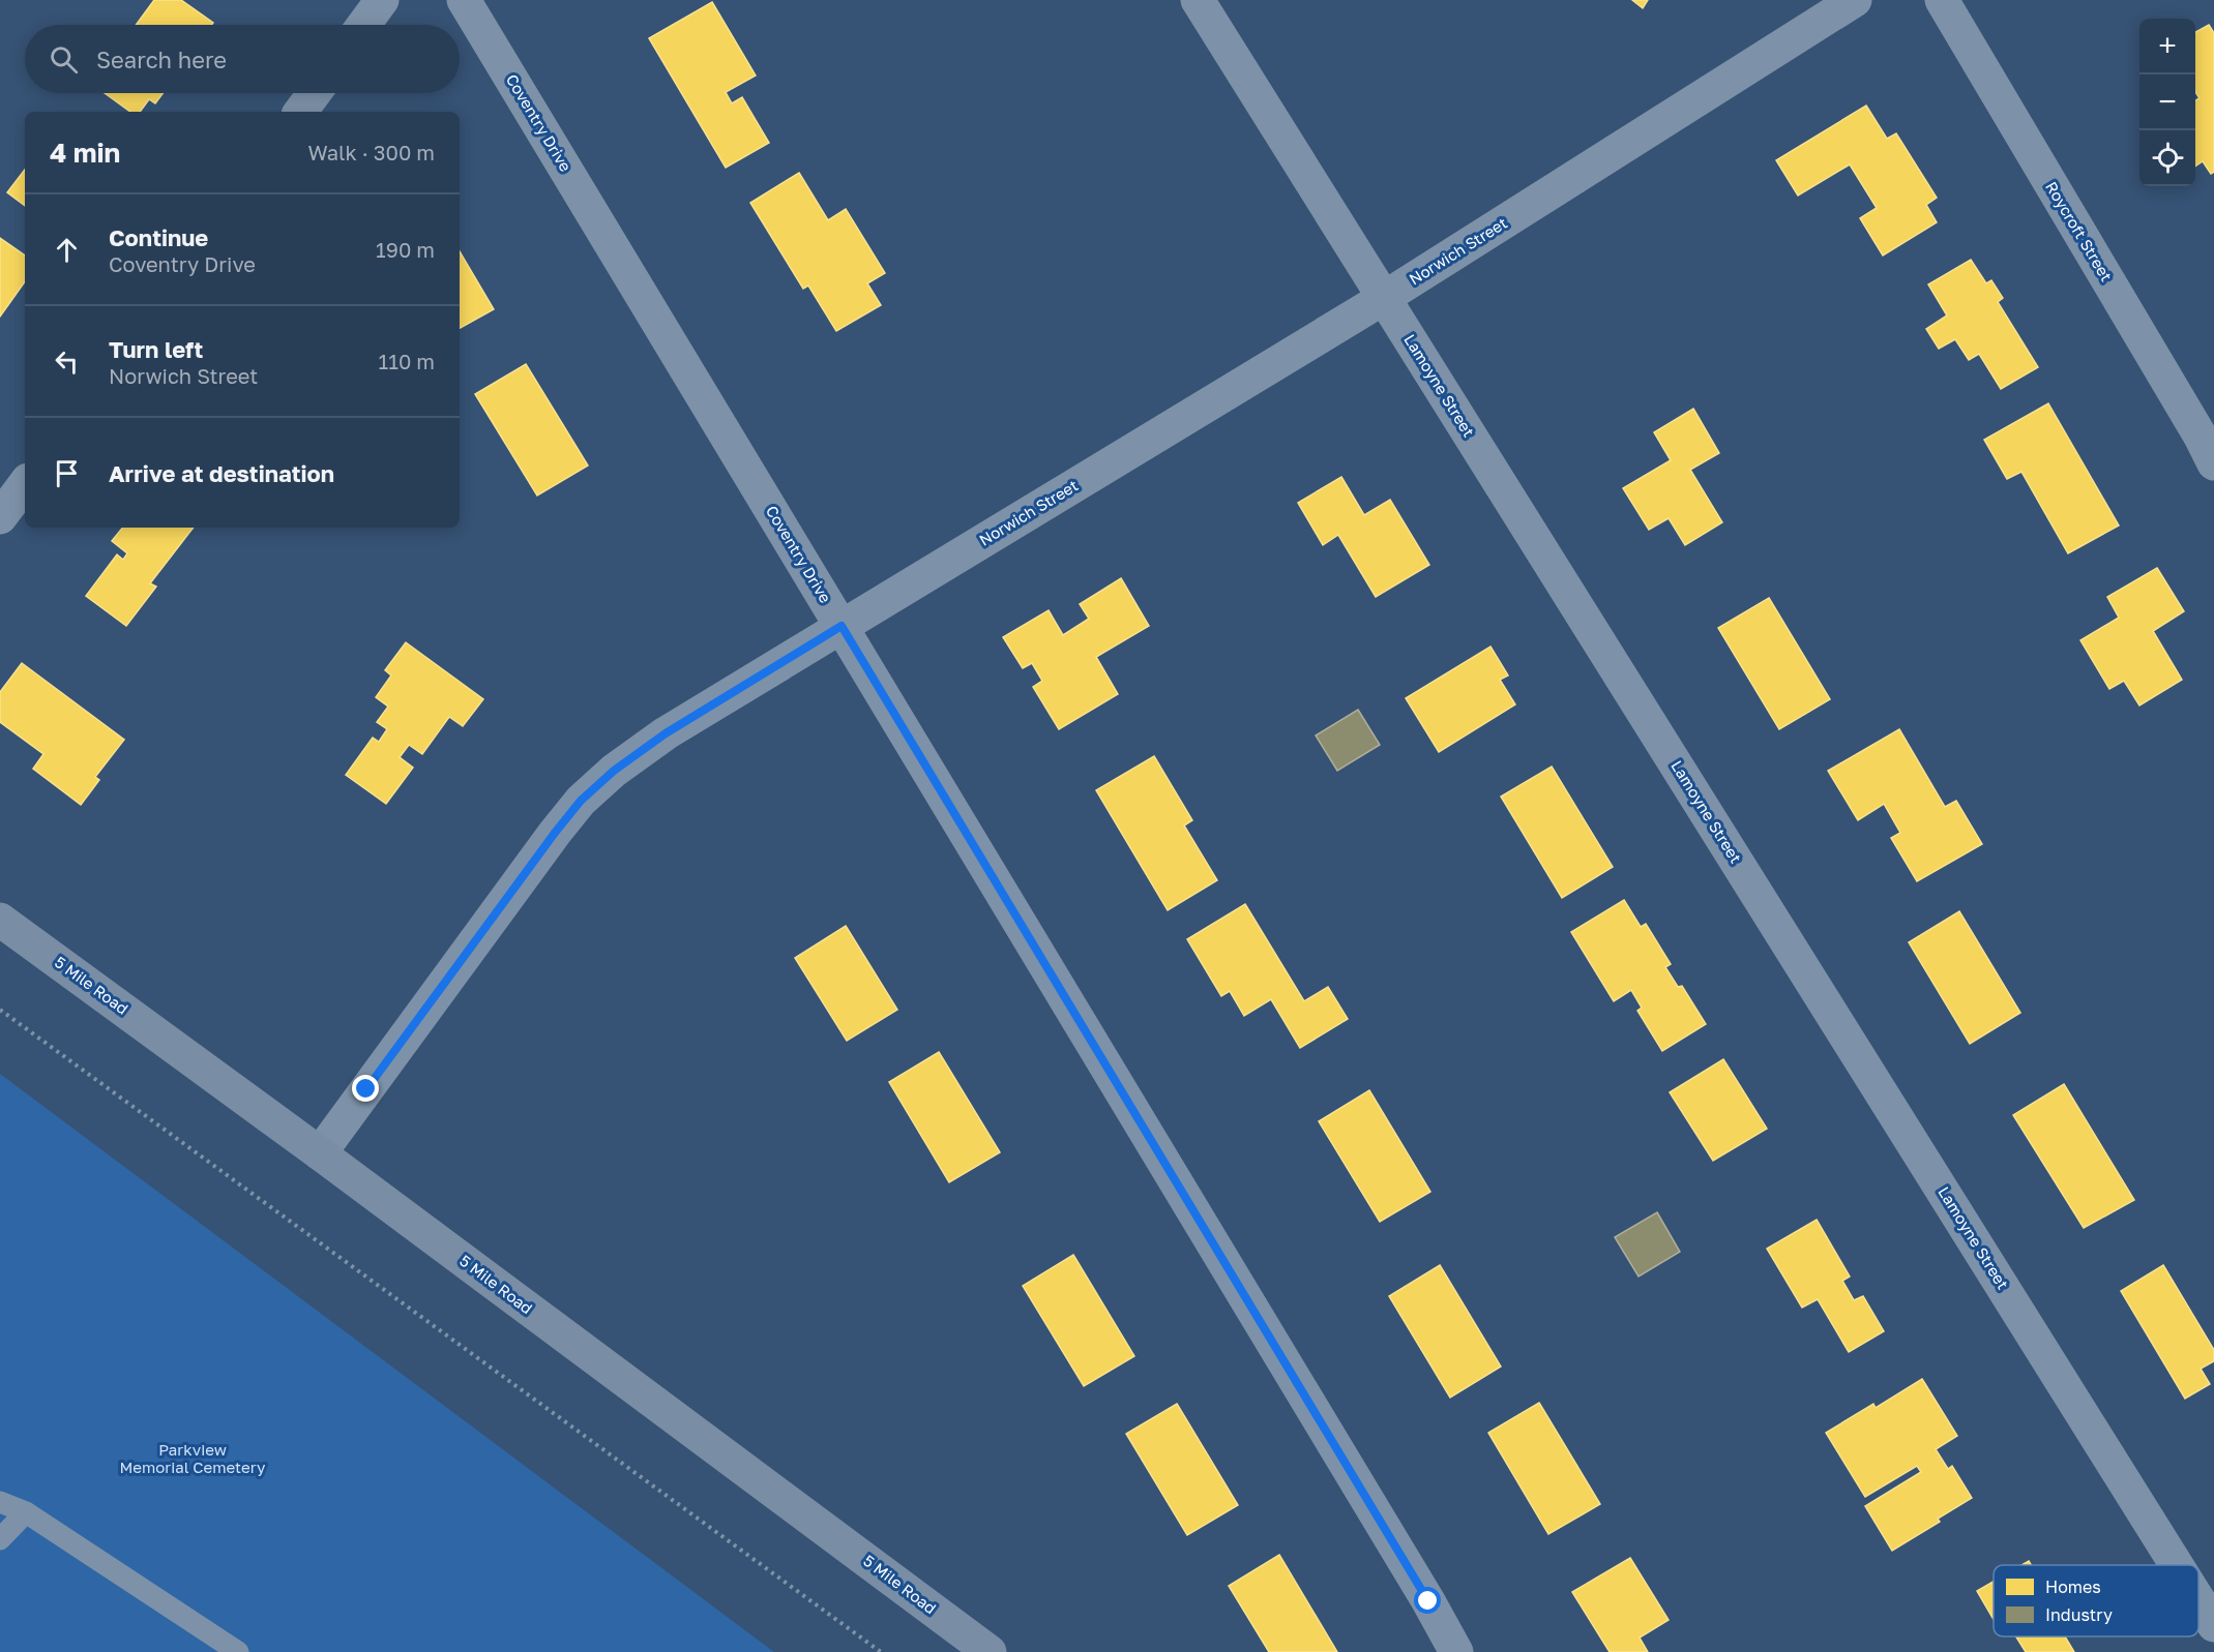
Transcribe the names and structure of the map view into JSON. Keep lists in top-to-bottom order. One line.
{"streets":{"main road":["5 Mile Road"],"street":["Coventry Drive","Roycroft Street","Norwich Street","Lamoyne Street"]},"crossings":[["Coventry Drive","Norwich Street"],["Norwich Street","Lamoyne Street"],["Norwich Street","5 Mile Road"]],"parks":["Parkview Memorial Cemetery"],"legend":["Homes","Industry"],"page":{"map_buttons":["+","−"],"search":"Search here","heading":["4 min","Walk · 300 m"],"list":[["Continue","Coventry Drive","190 m"],["Turn left","Norwich Street","110 m"],"Arrive at destination"]}}
